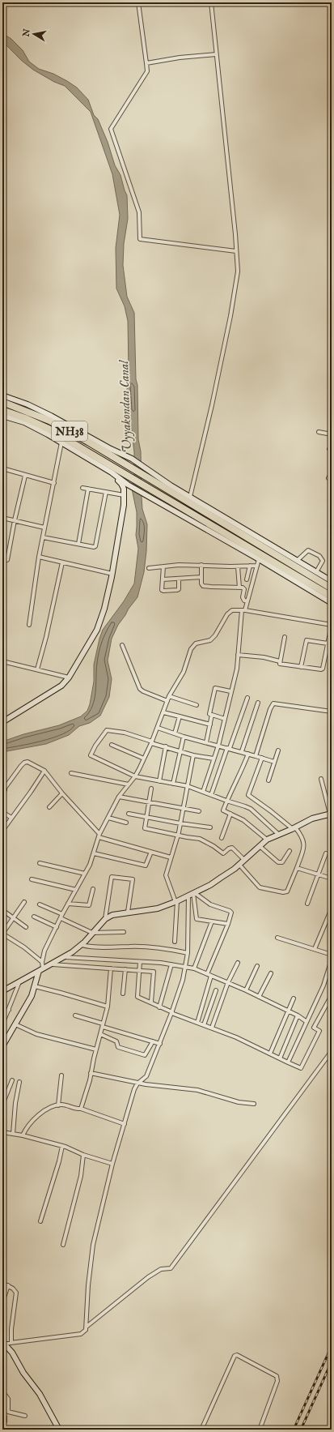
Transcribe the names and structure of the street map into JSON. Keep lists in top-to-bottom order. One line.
{"streets":{"highway":["NH38"]},"water":["Uyyakondan Canal"],"north":"left"}
